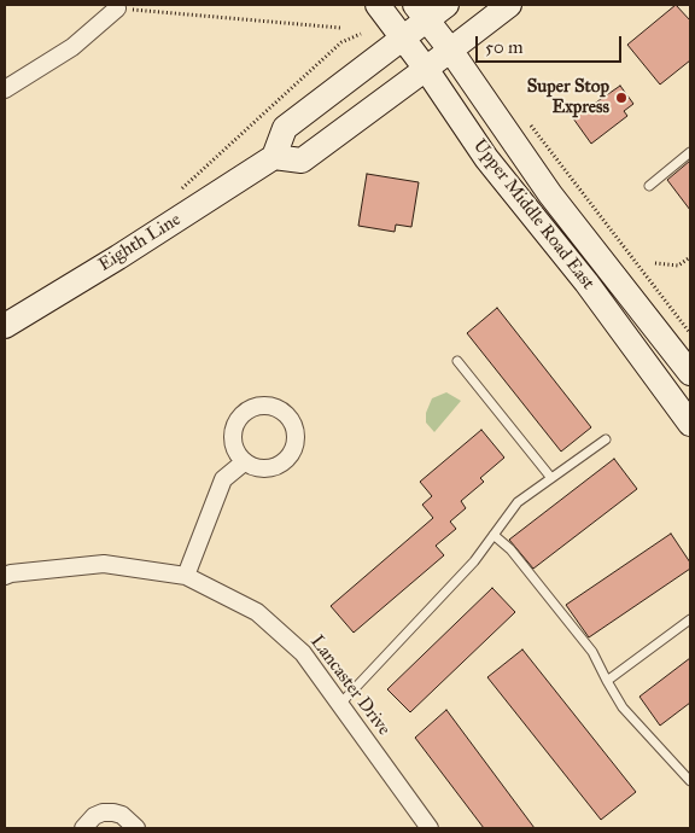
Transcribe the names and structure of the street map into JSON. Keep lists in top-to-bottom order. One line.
{"streets":{"main road":["Upper Middle Road East","Eighth Line"],"street":["Lancaster Drive"]},"places":["Super Stop Express"],"scale_bar":"50 m"}
